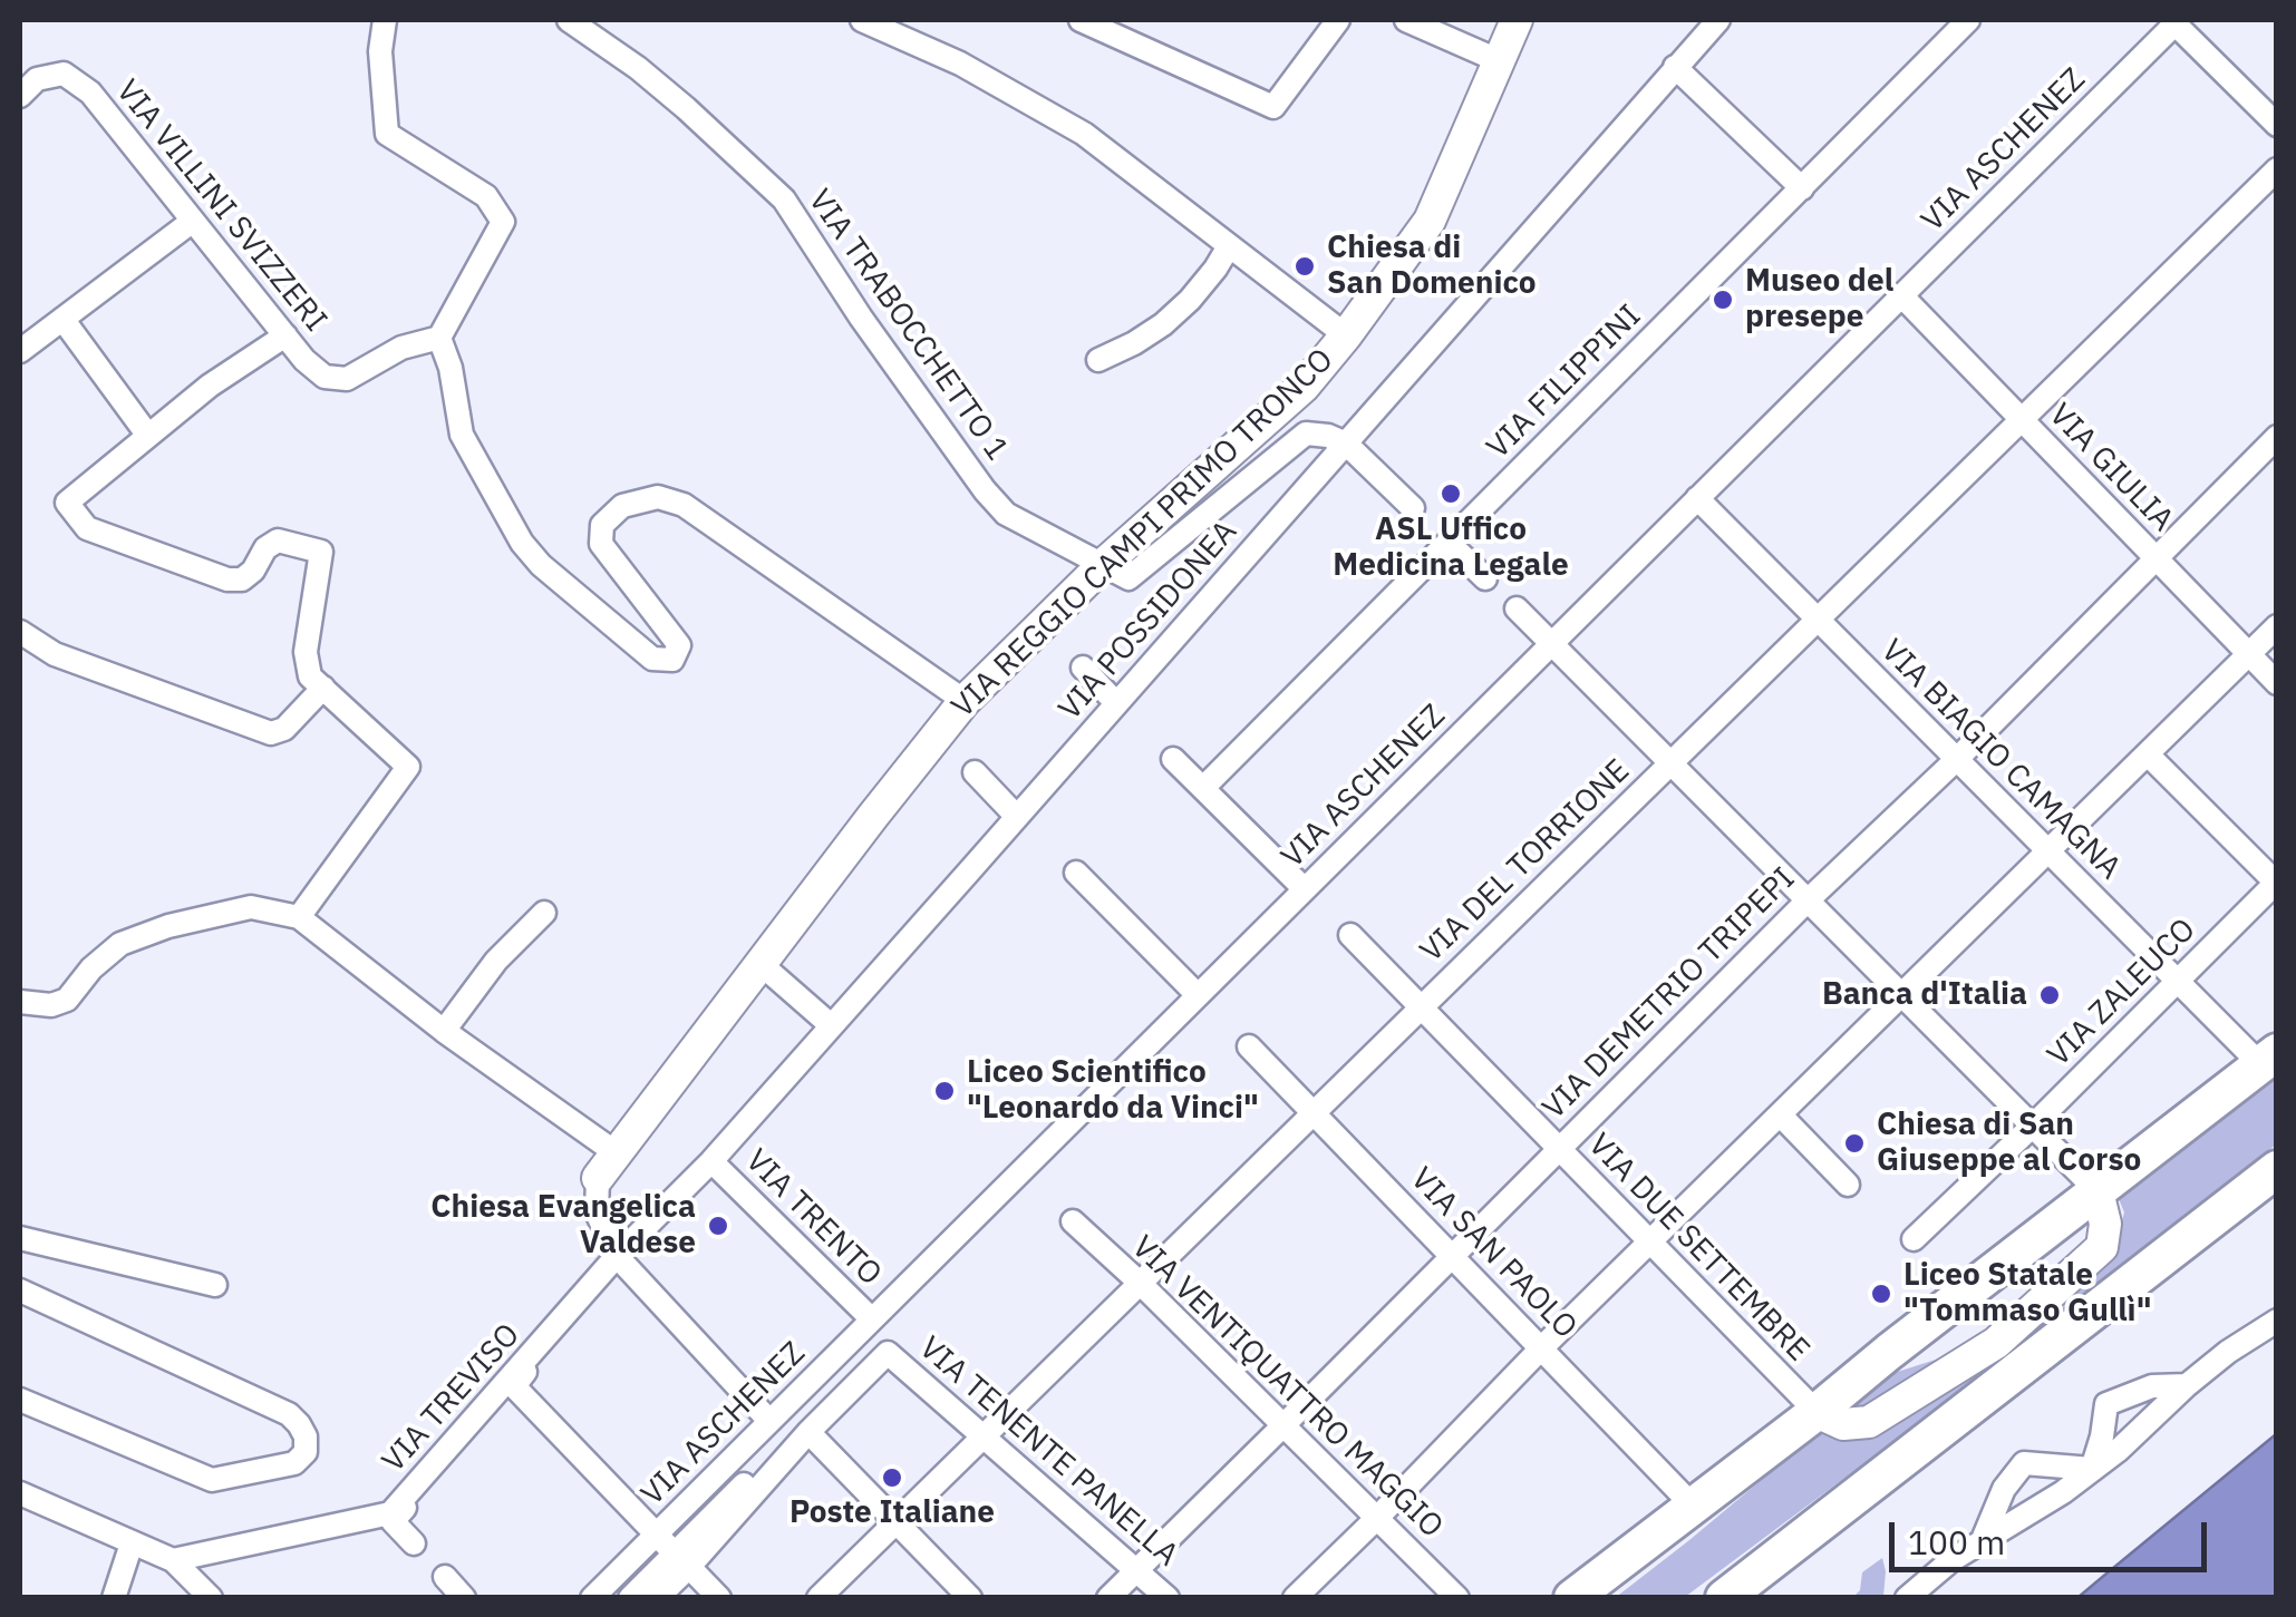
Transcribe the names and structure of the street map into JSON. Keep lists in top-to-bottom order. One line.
{"streets":{"street":["VIA ASCHENEZ","VIA VILLINI SVIZZERI","VIA TRABOCCHETTO 1","VIA FILIPPINI","VIA GIULIA","VIA REGGIO CAMPI PRIMO TRONCO","VIA POSSIDONEA","VIA BIAGIO CAMAGNA","VIA DEL TORRIONE","VIA ZALEUCO","VIA DEMETRIO TRIPEPI","VIA TRENTO","VIA DUE SETTEMBRE","VIA SAN PAOLO","VIA VENTIQUATTRO MAGGIO","VIA TREVISO","VIA TENENTE PANELLA"]},"crossings":[["VIA ASCHENEZ","VIA GIULIA"],["VIA ASCHENEZ","VIA BIAGIO CAMAGNA"],["VIA ASCHENEZ","VIA TRENTO"],["VIA TRABOCCHETTO 1","VIA REGGIO CAMPI PRIMO TRONCO"],["VIA GIULIA","VIA DEL TORRIONE"],["VIA GIULIA","VIA DEMETRIO TRIPEPI"],["VIA POSSIDONEA","VIA TRENTO"],["VIA POSSIDONEA","VIA TREVISO"],["VIA BIAGIO CAMAGNA","VIA DEL TORRIONE"],["VIA BIAGIO CAMAGNA","VIA ZALEUCO"],["VIA BIAGIO CAMAGNA","VIA DEMETRIO TRIPEPI"],["VIA DEL TORRIONE","VIA DUE SETTEMBRE"],["VIA DEL TORRIONE","VIA SAN PAOLO"],["VIA DEL TORRIONE","VIA VENTIQUATTRO MAGGIO"],["VIA DEL TORRIONE","VIA TENENTE PANELLA"],["VIA DEMETRIO TRIPEPI","VIA DUE SETTEMBRE"],["VIA DEMETRIO TRIPEPI","VIA SAN PAOLO"],["VIA DEMETRIO TRIPEPI","VIA VENTIQUATTRO MAGGIO"],["VIA DEMETRIO TRIPEPI","VIA TENENTE PANELLA"]],"places":["Chiesa di San Domenico","Museo del presepe","ASL Uffico Medicina Legale","Banca d'Italia","Liceo Scientifico \"Leonardo da Vinci\"","Chiesa di San Giuseppe al Corso","Chiesa Evangelica Valdese","Liceo Statale \"Tommaso Gullì\"","Poste Italiane"],"scale_bar":"100 m"}
